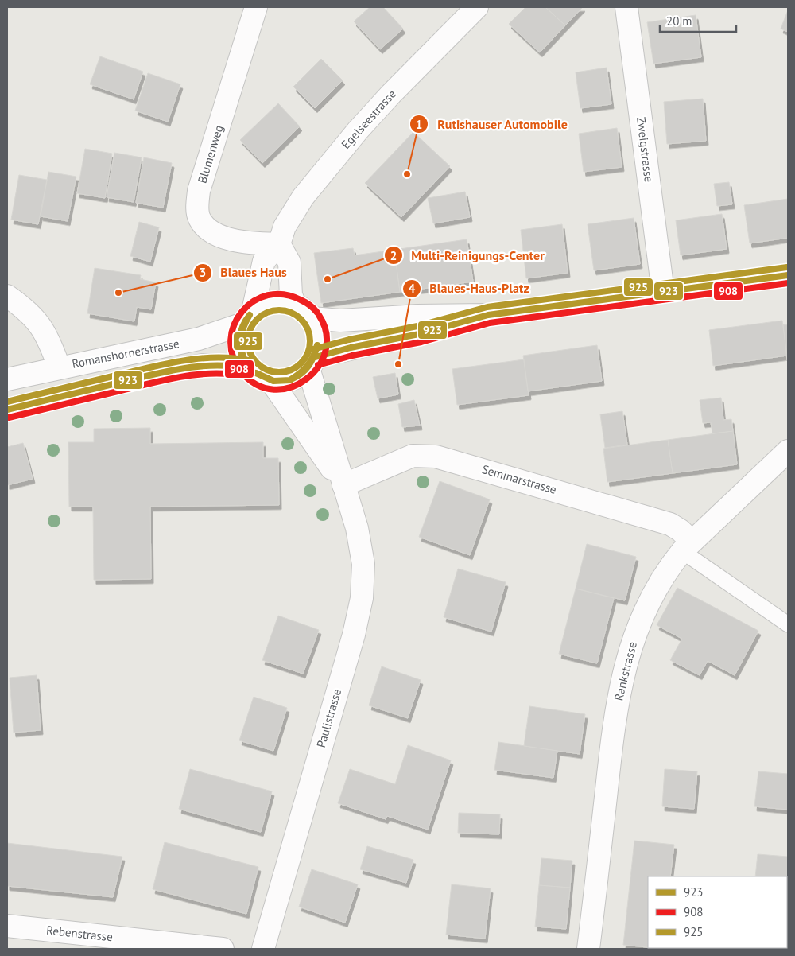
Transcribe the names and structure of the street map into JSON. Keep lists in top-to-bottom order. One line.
{"streets":{"street":["Egelseestrasse","Zweigstrasse","Blumenweg","Romanshornerstrasse","Seminarstrasse","Rankstrasse","Paulistrasse","Rebenstrasse"]},"crossings":[["Egelseestrasse","Blumenweg"],["Egelseestrasse","Romanshornerstrasse"],["Egelseestrasse","Paulistrasse"],["Romanshornerstrasse","Paulistrasse"],["Seminarstrasse","Rankstrasse"],["Seminarstrasse","Paulistrasse"]],"places":["Rutishauser Automobile","Multi-Reinigungs-Center","Blaues Haus","Blaues-Haus-Platz"],"lines":["transit line 925","transit line 923","transit line 908"],"legend":["923","908","925"],"scale_bar":"20 m"}
